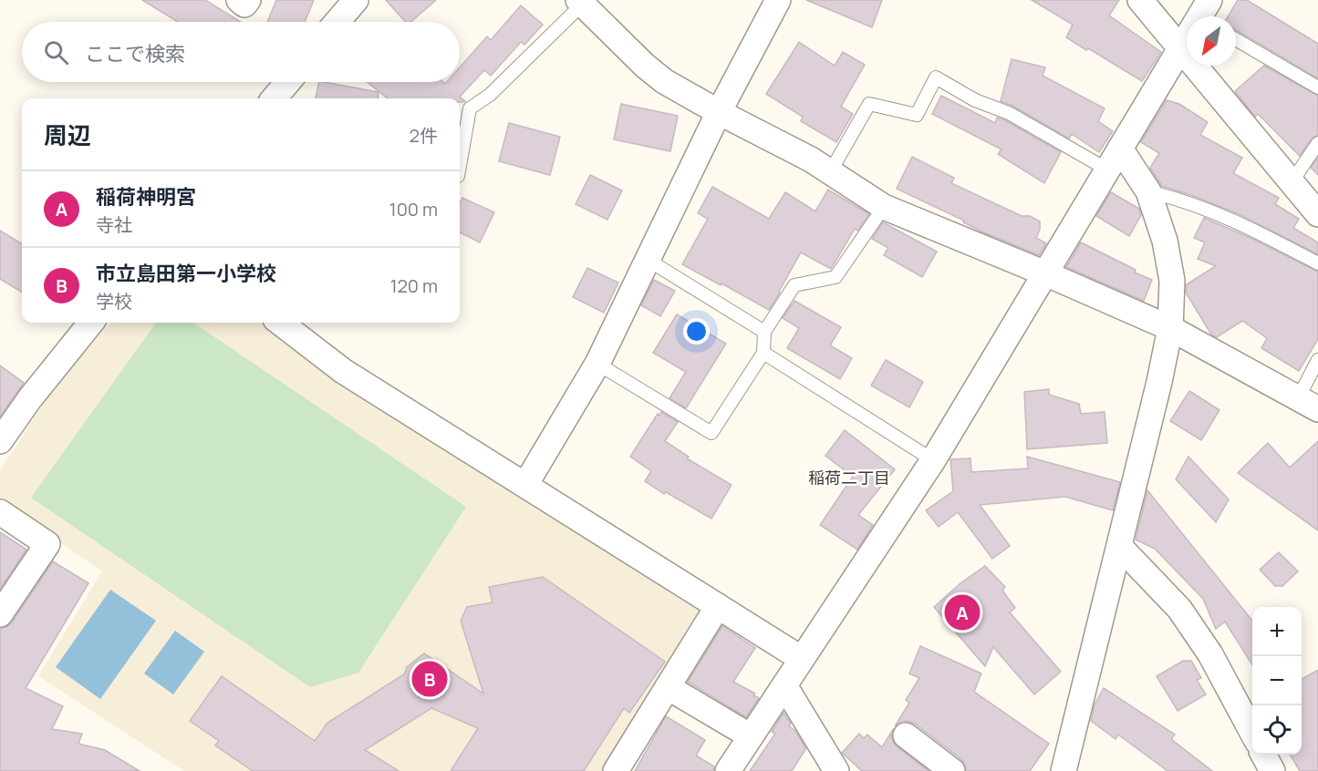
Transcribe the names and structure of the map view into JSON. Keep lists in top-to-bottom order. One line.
{"districts":["稲荷二丁目"],"north":"bottom left","page":{"search":"ここで検索","heading":["周辺","2件"],"list":[{"mark":"A","name":"稲荷神明宮","note":"寺社","value":"100 m"},{"mark":"B","name":"市立島田第一小学校","note":"学校","value":"120 m"}],"pins":["A","B"],"map_buttons":["+","−"]}}
